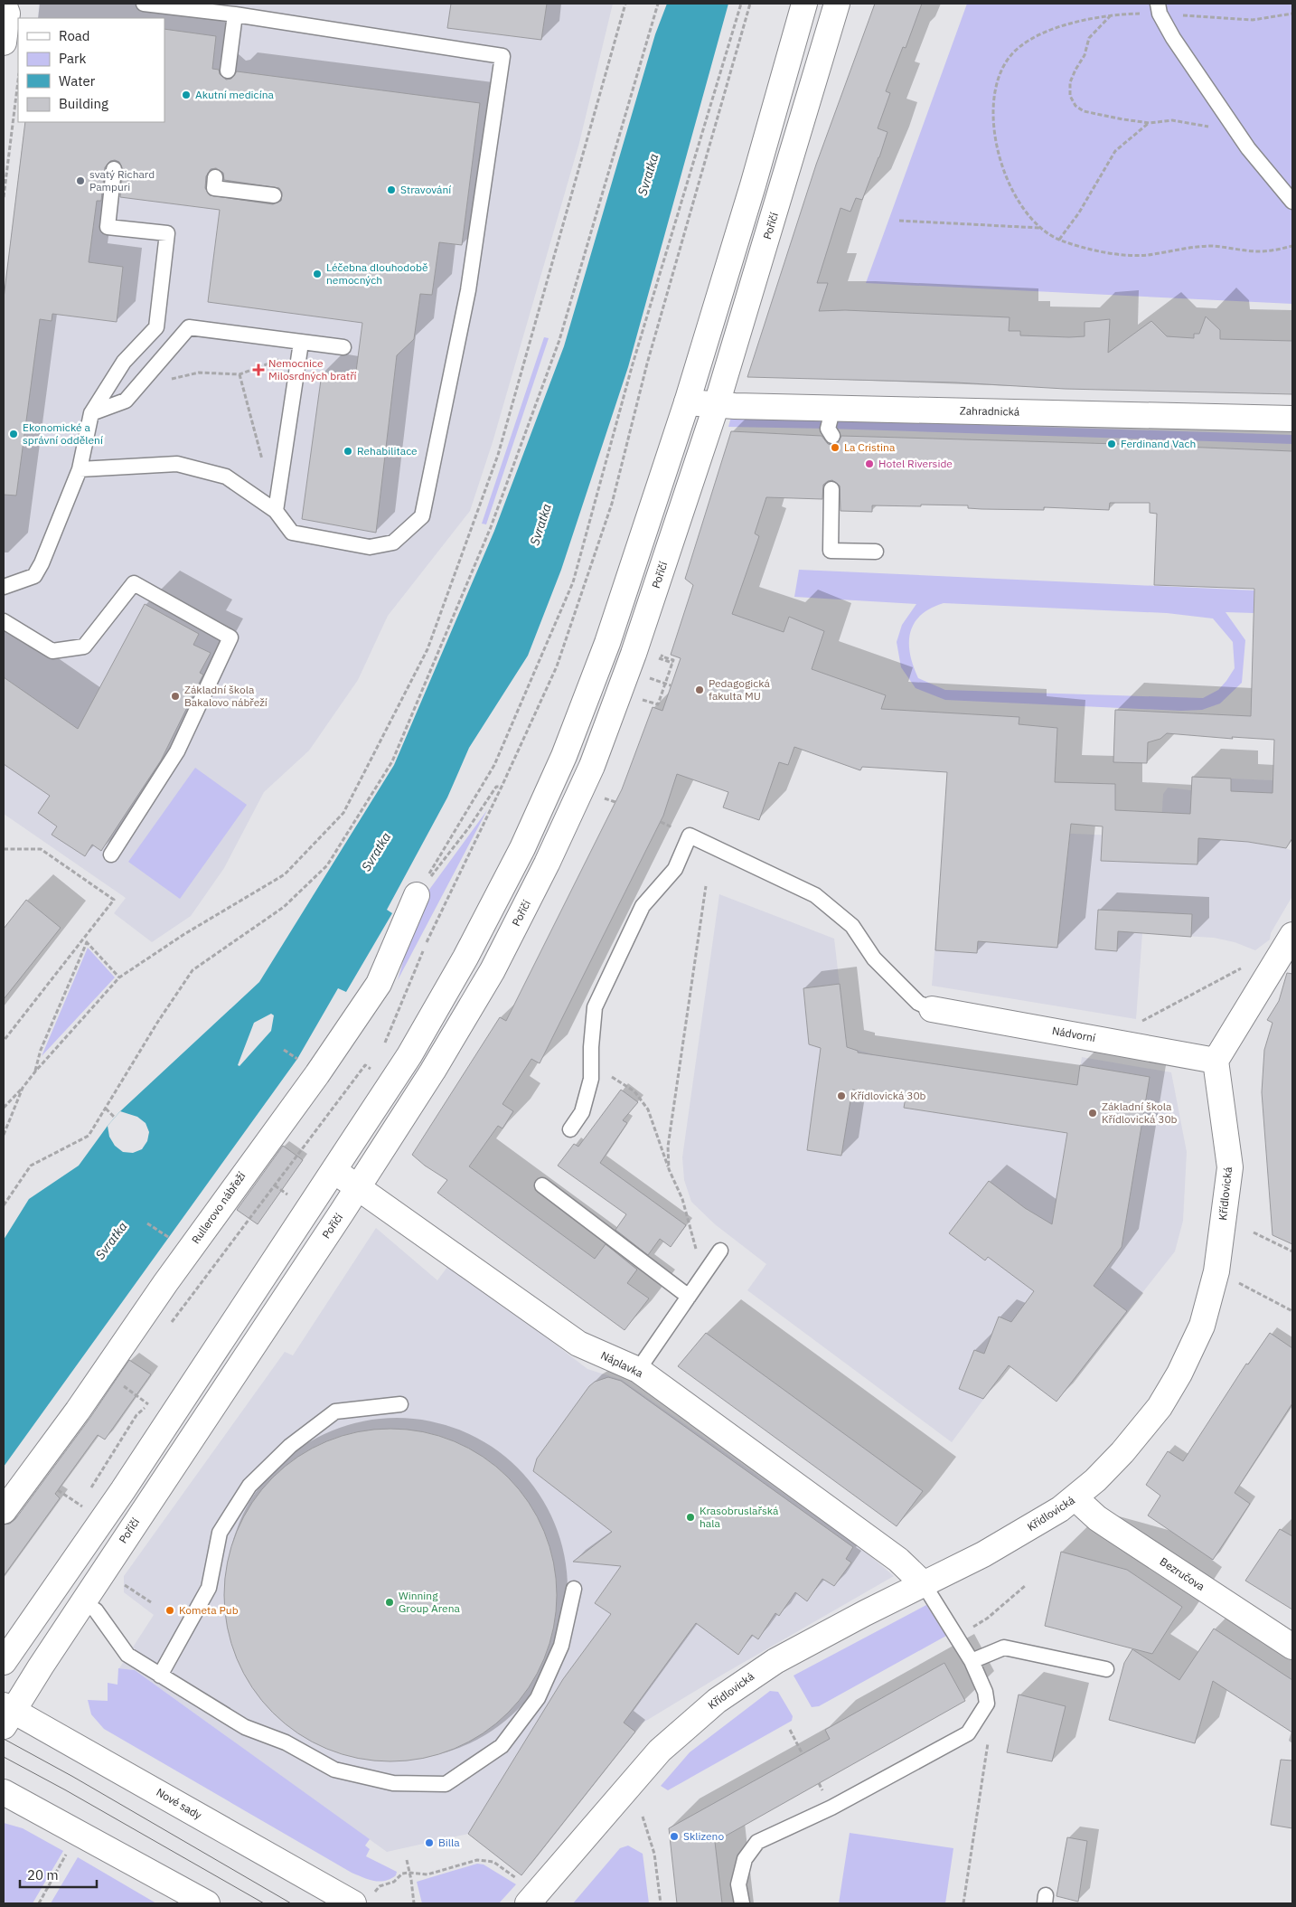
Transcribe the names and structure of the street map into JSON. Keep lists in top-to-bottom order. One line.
{"streets":{"main road":["Poříčí","Zahradnická","Nádvorní","Křídlovická","Rullerovo nábřeží","Náplavka","Bezručova","Nové sady"]},"crossings":[["Poříčí","Zahradnická"],["Poříčí","Náplavka"],["Poříčí","Nové sady"],["Nádvorní","Křídlovická"],["Křídlovická","Náplavka"],["Křídlovická","Bezručova"]],"water":["Svratka"],"places":{"other":["Akutní medicína","svatý Richard Pampuri","Stravování","Léčebna dlouhodobě nemocných","Ekonomické a správní oddělení","Ferdinand Vach","La Cristina","Rehabilitace","Hotel Riverside","Pedagogická fakulta MU","Základní škola Bakalovo nábřeží","Křídlovická 30b","Základní škola Křídlovická 30b","Krasobruslařská hala","Winning Group Arena","Kometa Pub","Sklizeno","Billa"],"health":["Nemocnice Milosrdných bratří"]},"legend":["Road","Park","Water","Building"],"scale_bar":"20 m"}
